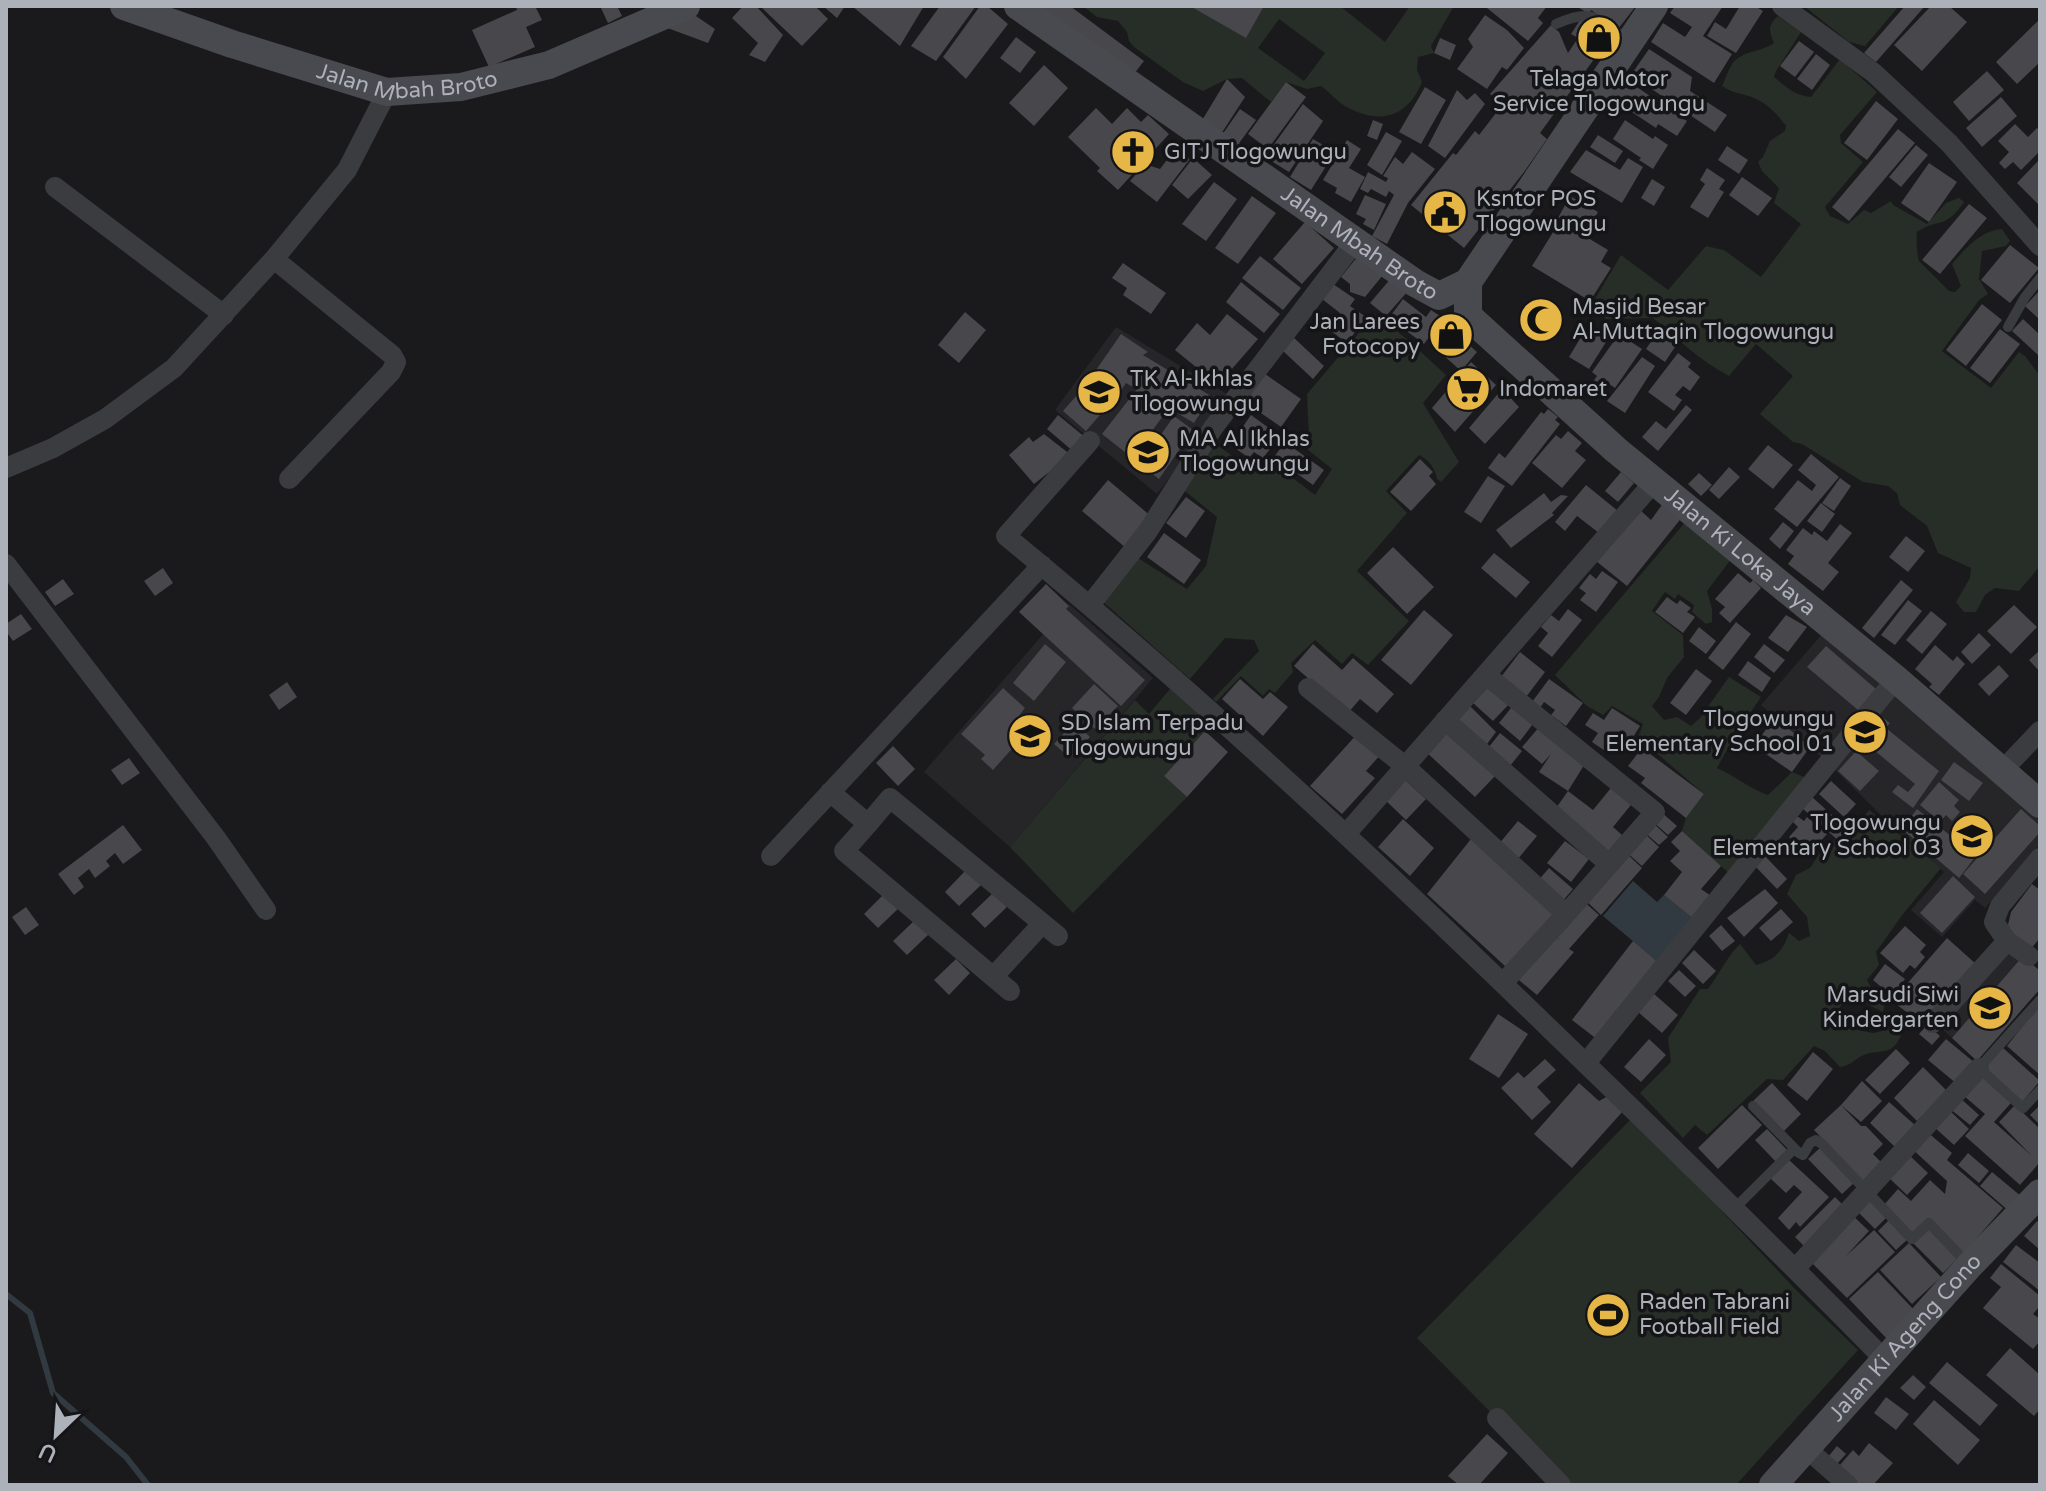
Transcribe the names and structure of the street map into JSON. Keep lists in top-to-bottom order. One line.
{"streets":{"main road":["Jalan Mbah Broto","Jalan Ki Loka Jaya","Jalan Ki Ageng Cono"]},"crossings":[["Jalan Mbah Broto","Jalan Ki Loka Jaya"]],"places":{"shop":["Telaga Motor Service Tlogowungu","Jan Larees Fotocopy"],"church":["GITJ Tlogowungu"],"public building":["Ksntor POS Tlogowungu"],"mosque":["Masjid Besar Al-Muttaqin Tlogowungu"],"supermarket":["Indomaret"],"school or university":["TK Al-Ikhlas Tlogowungu","MA Al Ikhlas Tlogowungu","Tlogowungu Elementary School 01","SD Islam Terpadu Tlogowungu","Tlogowungu Elementary School 03","Marsudi Siwi Kindergarten"],"sports":["Raden Tabrani Football Field"]},"north":"bottom left"}
